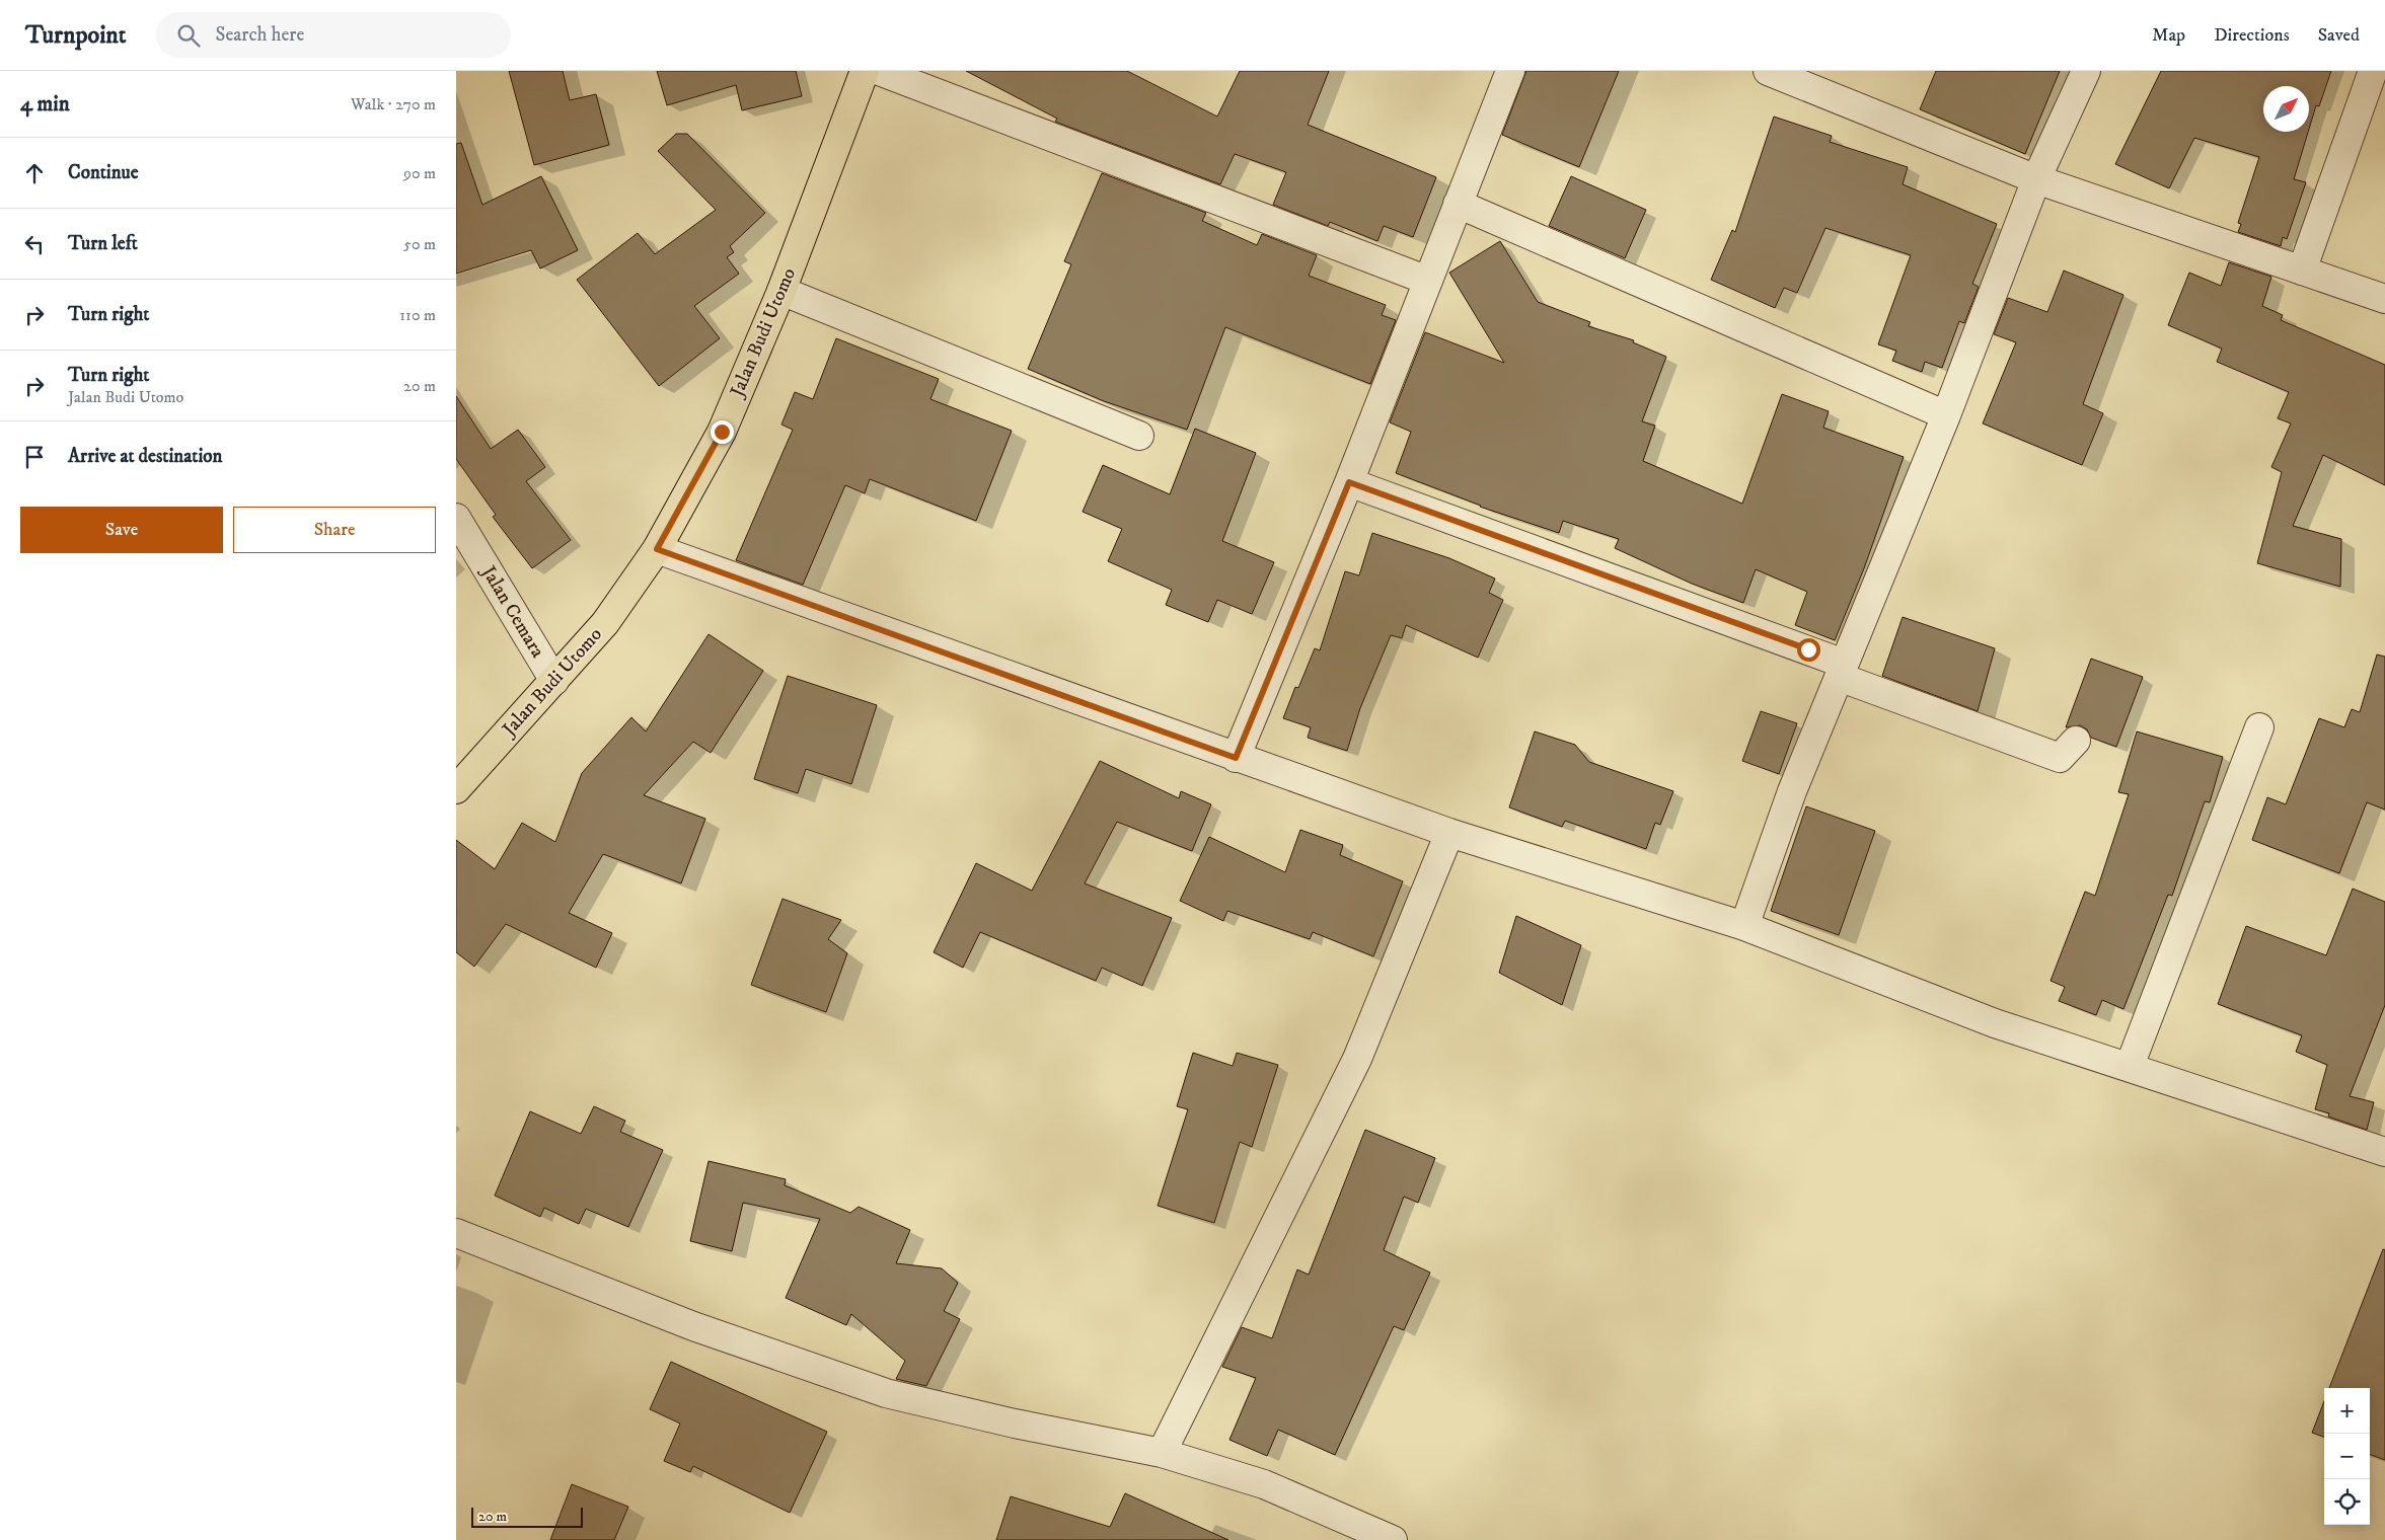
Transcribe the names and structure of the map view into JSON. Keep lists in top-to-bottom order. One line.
{"streets":{"main road":["Jalan Budi Utomo"],"street":["Jalan Cemara"]},"crossings":[["Jalan Budi Utomo","Jalan Cemara"]],"scale_bar":"20 m","north":"top right","page":{"header":"Turnpoint","search":"Search here","nav":["Map","Directions","Saved"],"heading":["4 min","Walk · 270 m"],"list":[["Continue","90 m"],["Turn left","50 m"],["Turn right","110 m"],["Turn right","Jalan Budi Utomo","20 m"],"Arrive at destination"],"buttons":["Save","Share"],"map_buttons":["+","−"],"scale":"20 m"}}
